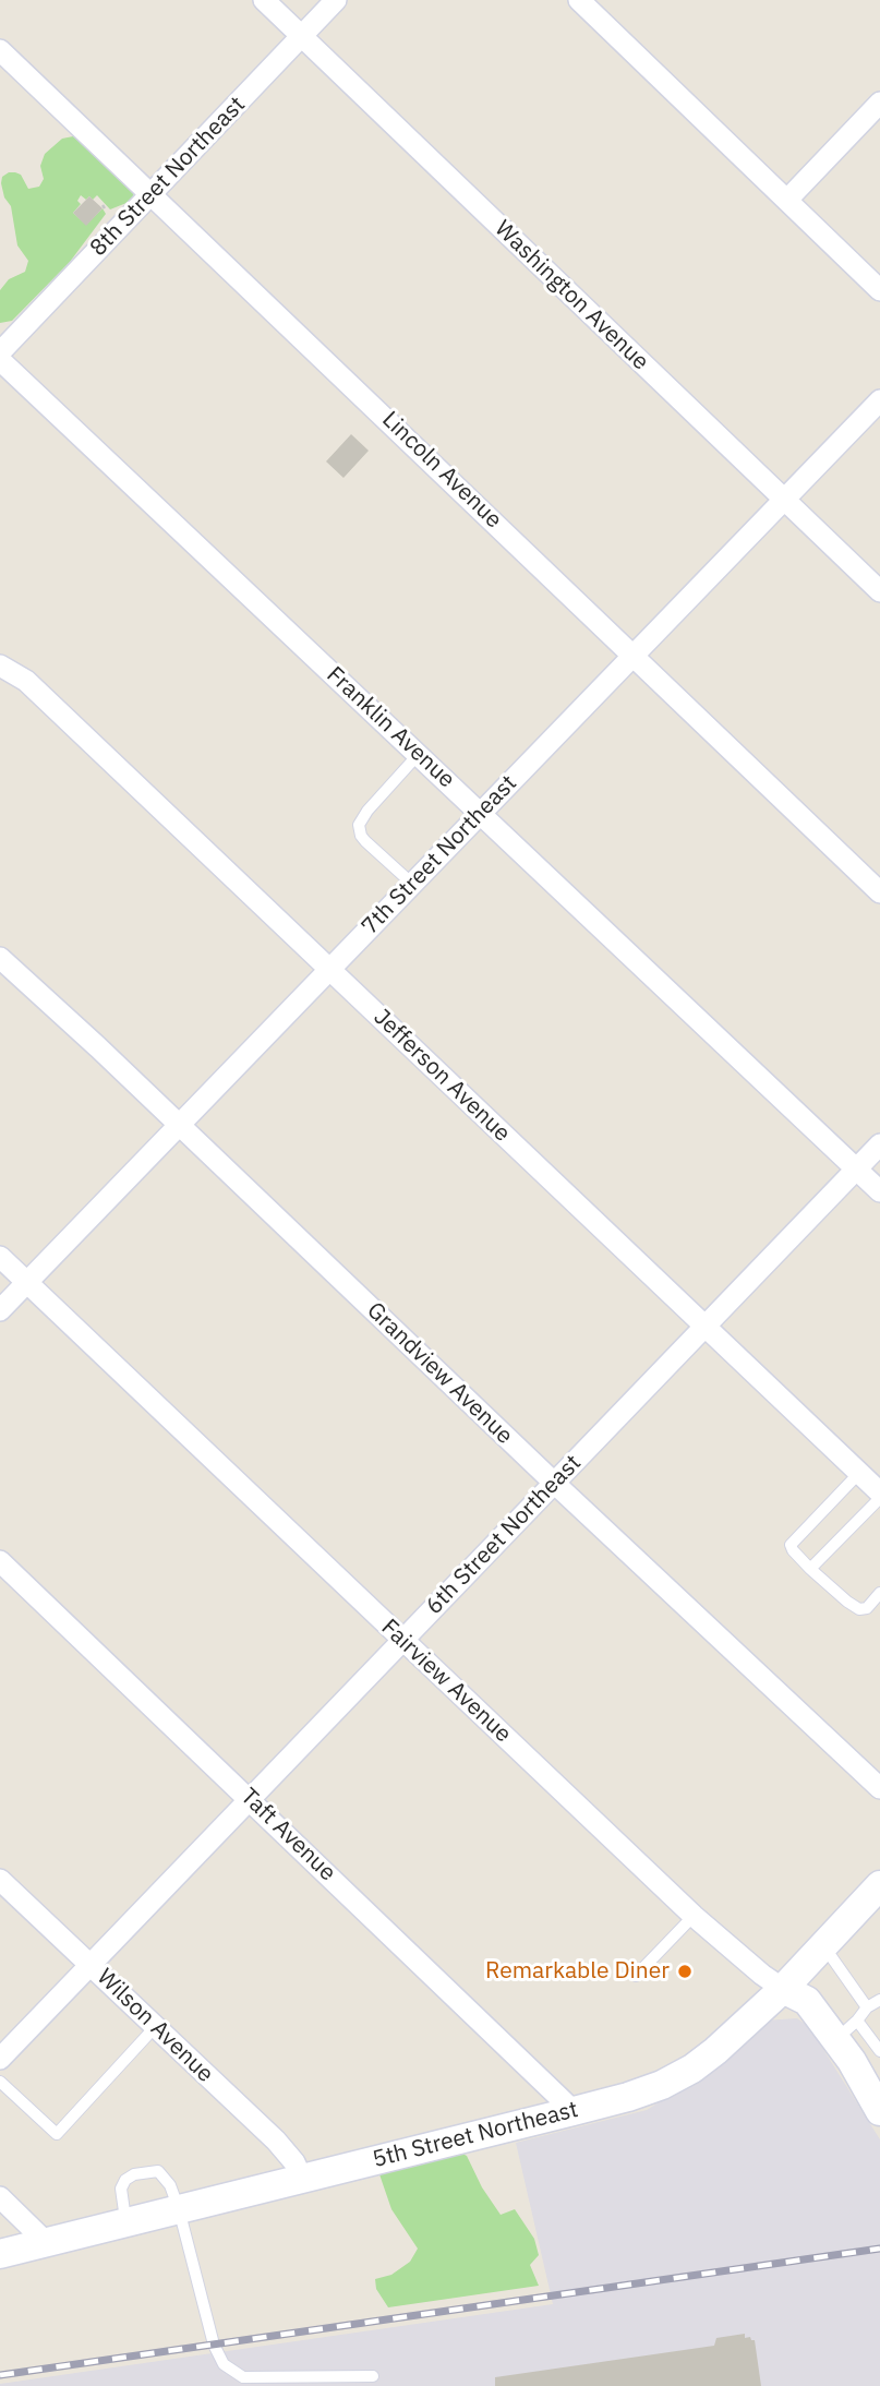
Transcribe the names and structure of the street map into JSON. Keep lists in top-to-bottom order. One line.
{"streets":{"main road":["Fairview Avenue","5th Street Northeast"],"street":["8th Street Northeast","Washington Avenue","Lincoln Avenue","Franklin Avenue","7th Street Northeast","Jefferson Avenue","Grandview Avenue","6th Street Northeast","Taft Avenue","Wilson Avenue"]},"crossings":[["8th Street Northeast","Washington Avenue"],["8th Street Northeast","Lincoln Avenue"],["Washington Avenue","7th Street Northeast"],["Lincoln Avenue","7th Street Northeast"],["Franklin Avenue","7th Street Northeast"],["Franklin Avenue","6th Street Northeast"],["7th Street Northeast","Jefferson Avenue"],["7th Street Northeast","Grandview Avenue"],["7th Street Northeast","Fairview Avenue"],["Jefferson Avenue","6th Street Northeast"],["Grandview Avenue","6th Street Northeast"],["6th Street Northeast","Fairview Avenue"],["6th Street Northeast","Taft Avenue"],["6th Street Northeast","Wilson Avenue"],["Fairview Avenue","5th Street Northeast"],["Taft Avenue","5th Street Northeast"],["Wilson Avenue","5th Street Northeast"]],"places":["Remarkable Diner"]}
